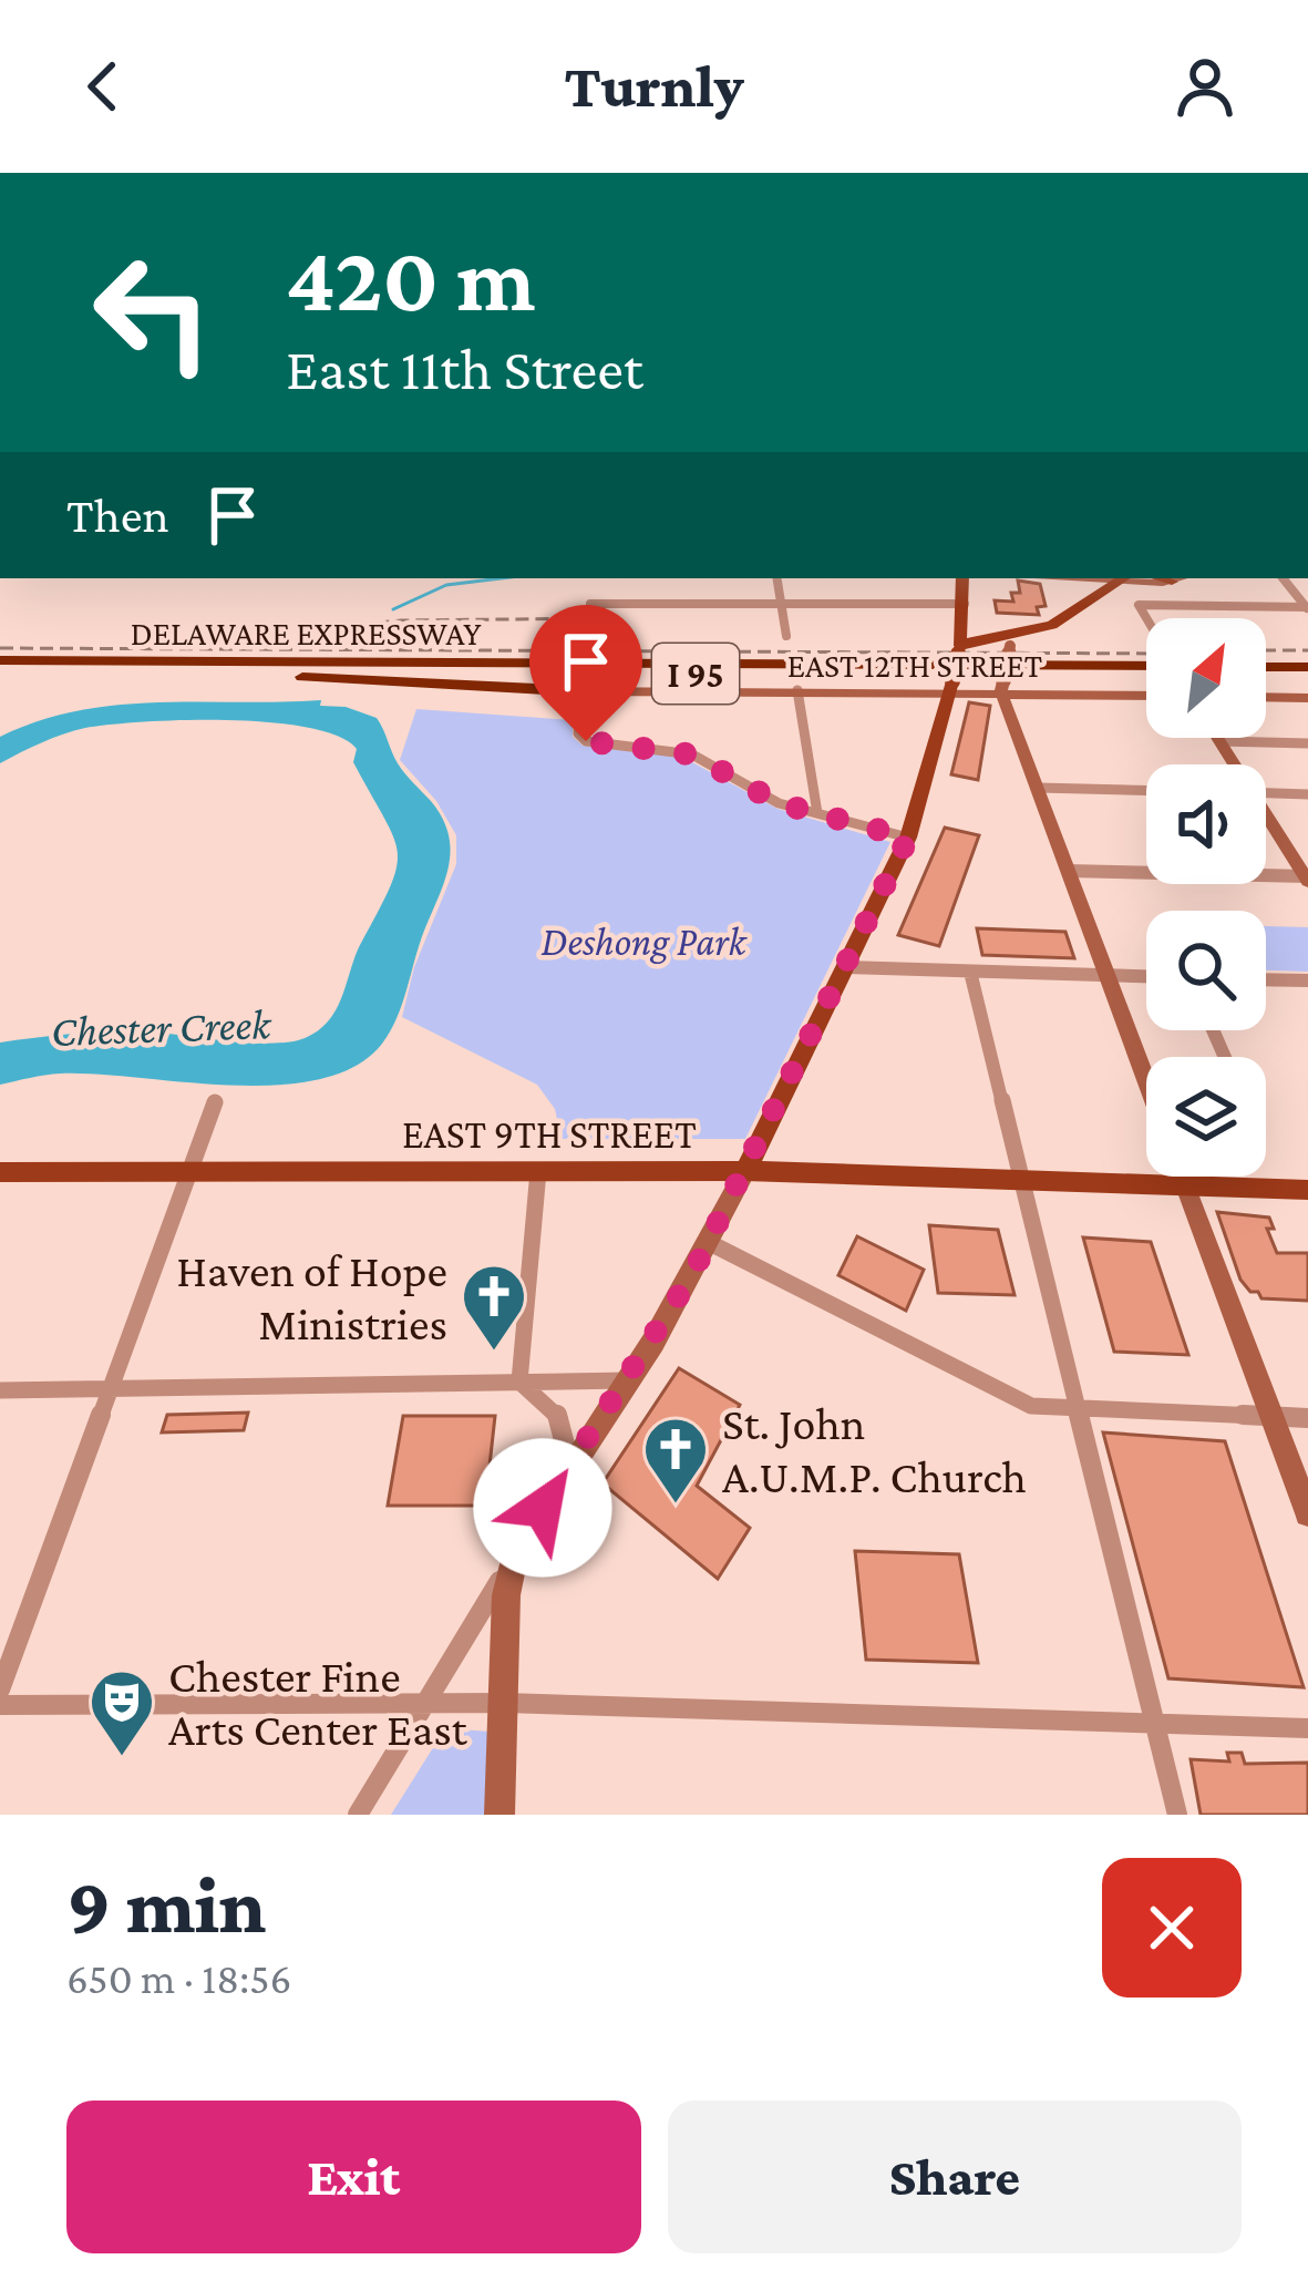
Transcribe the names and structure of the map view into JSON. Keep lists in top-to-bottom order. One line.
{"streets":{"highway":["DELAWARE EXPRESSWAY","I 95"],"main road":["EAST 9TH STREET"],"street":["EAST 12TH STREET"]},"water":["Chester Creek"],"parks":["Deshong Park"],"places":{"church":["Haven of Hope Ministries","St. John A.U.M.P. Church"],"theatre":["Chester Fine Arts Center East"]},"north":"top right","page":{"header":"Turnly","turn":["420 m","East 11th Street"],"then":"Then","heading":["9 min","650 m · 18:56"],"buttons":["Exit","Share"]}}
